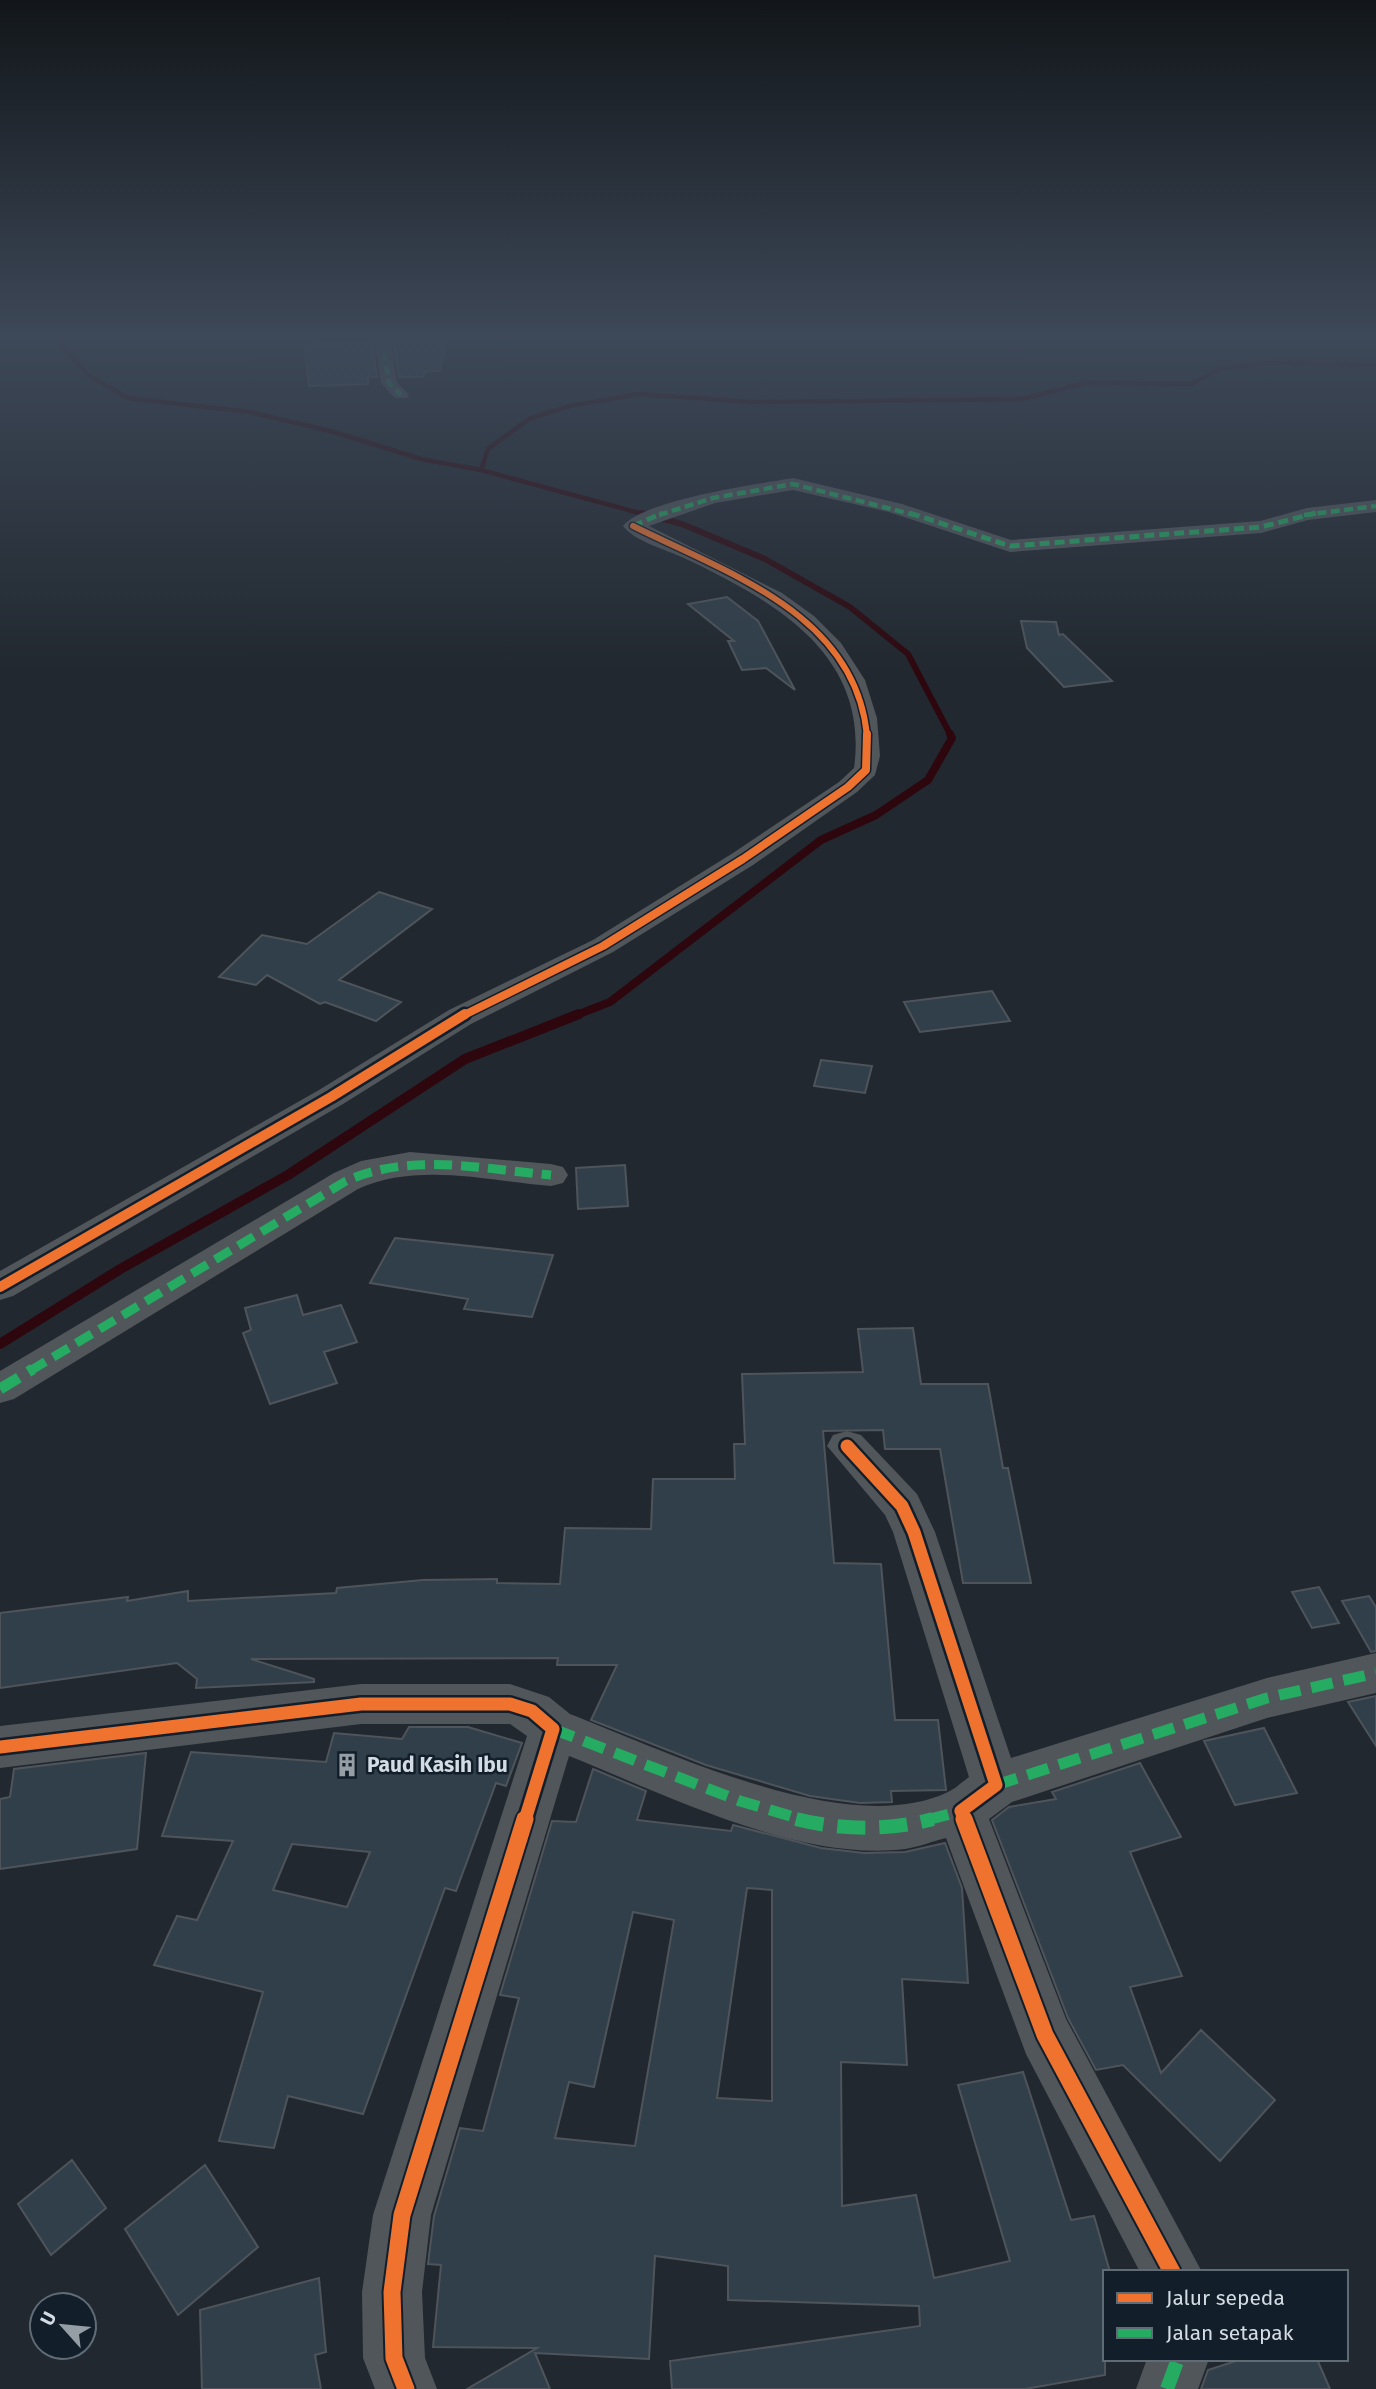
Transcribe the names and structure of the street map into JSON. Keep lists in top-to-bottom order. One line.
{"places":{"building":["Paud Kasih Ibu"]},"legend":["Jalur sepeda","Jalan setapak"],"north":"top left"}
